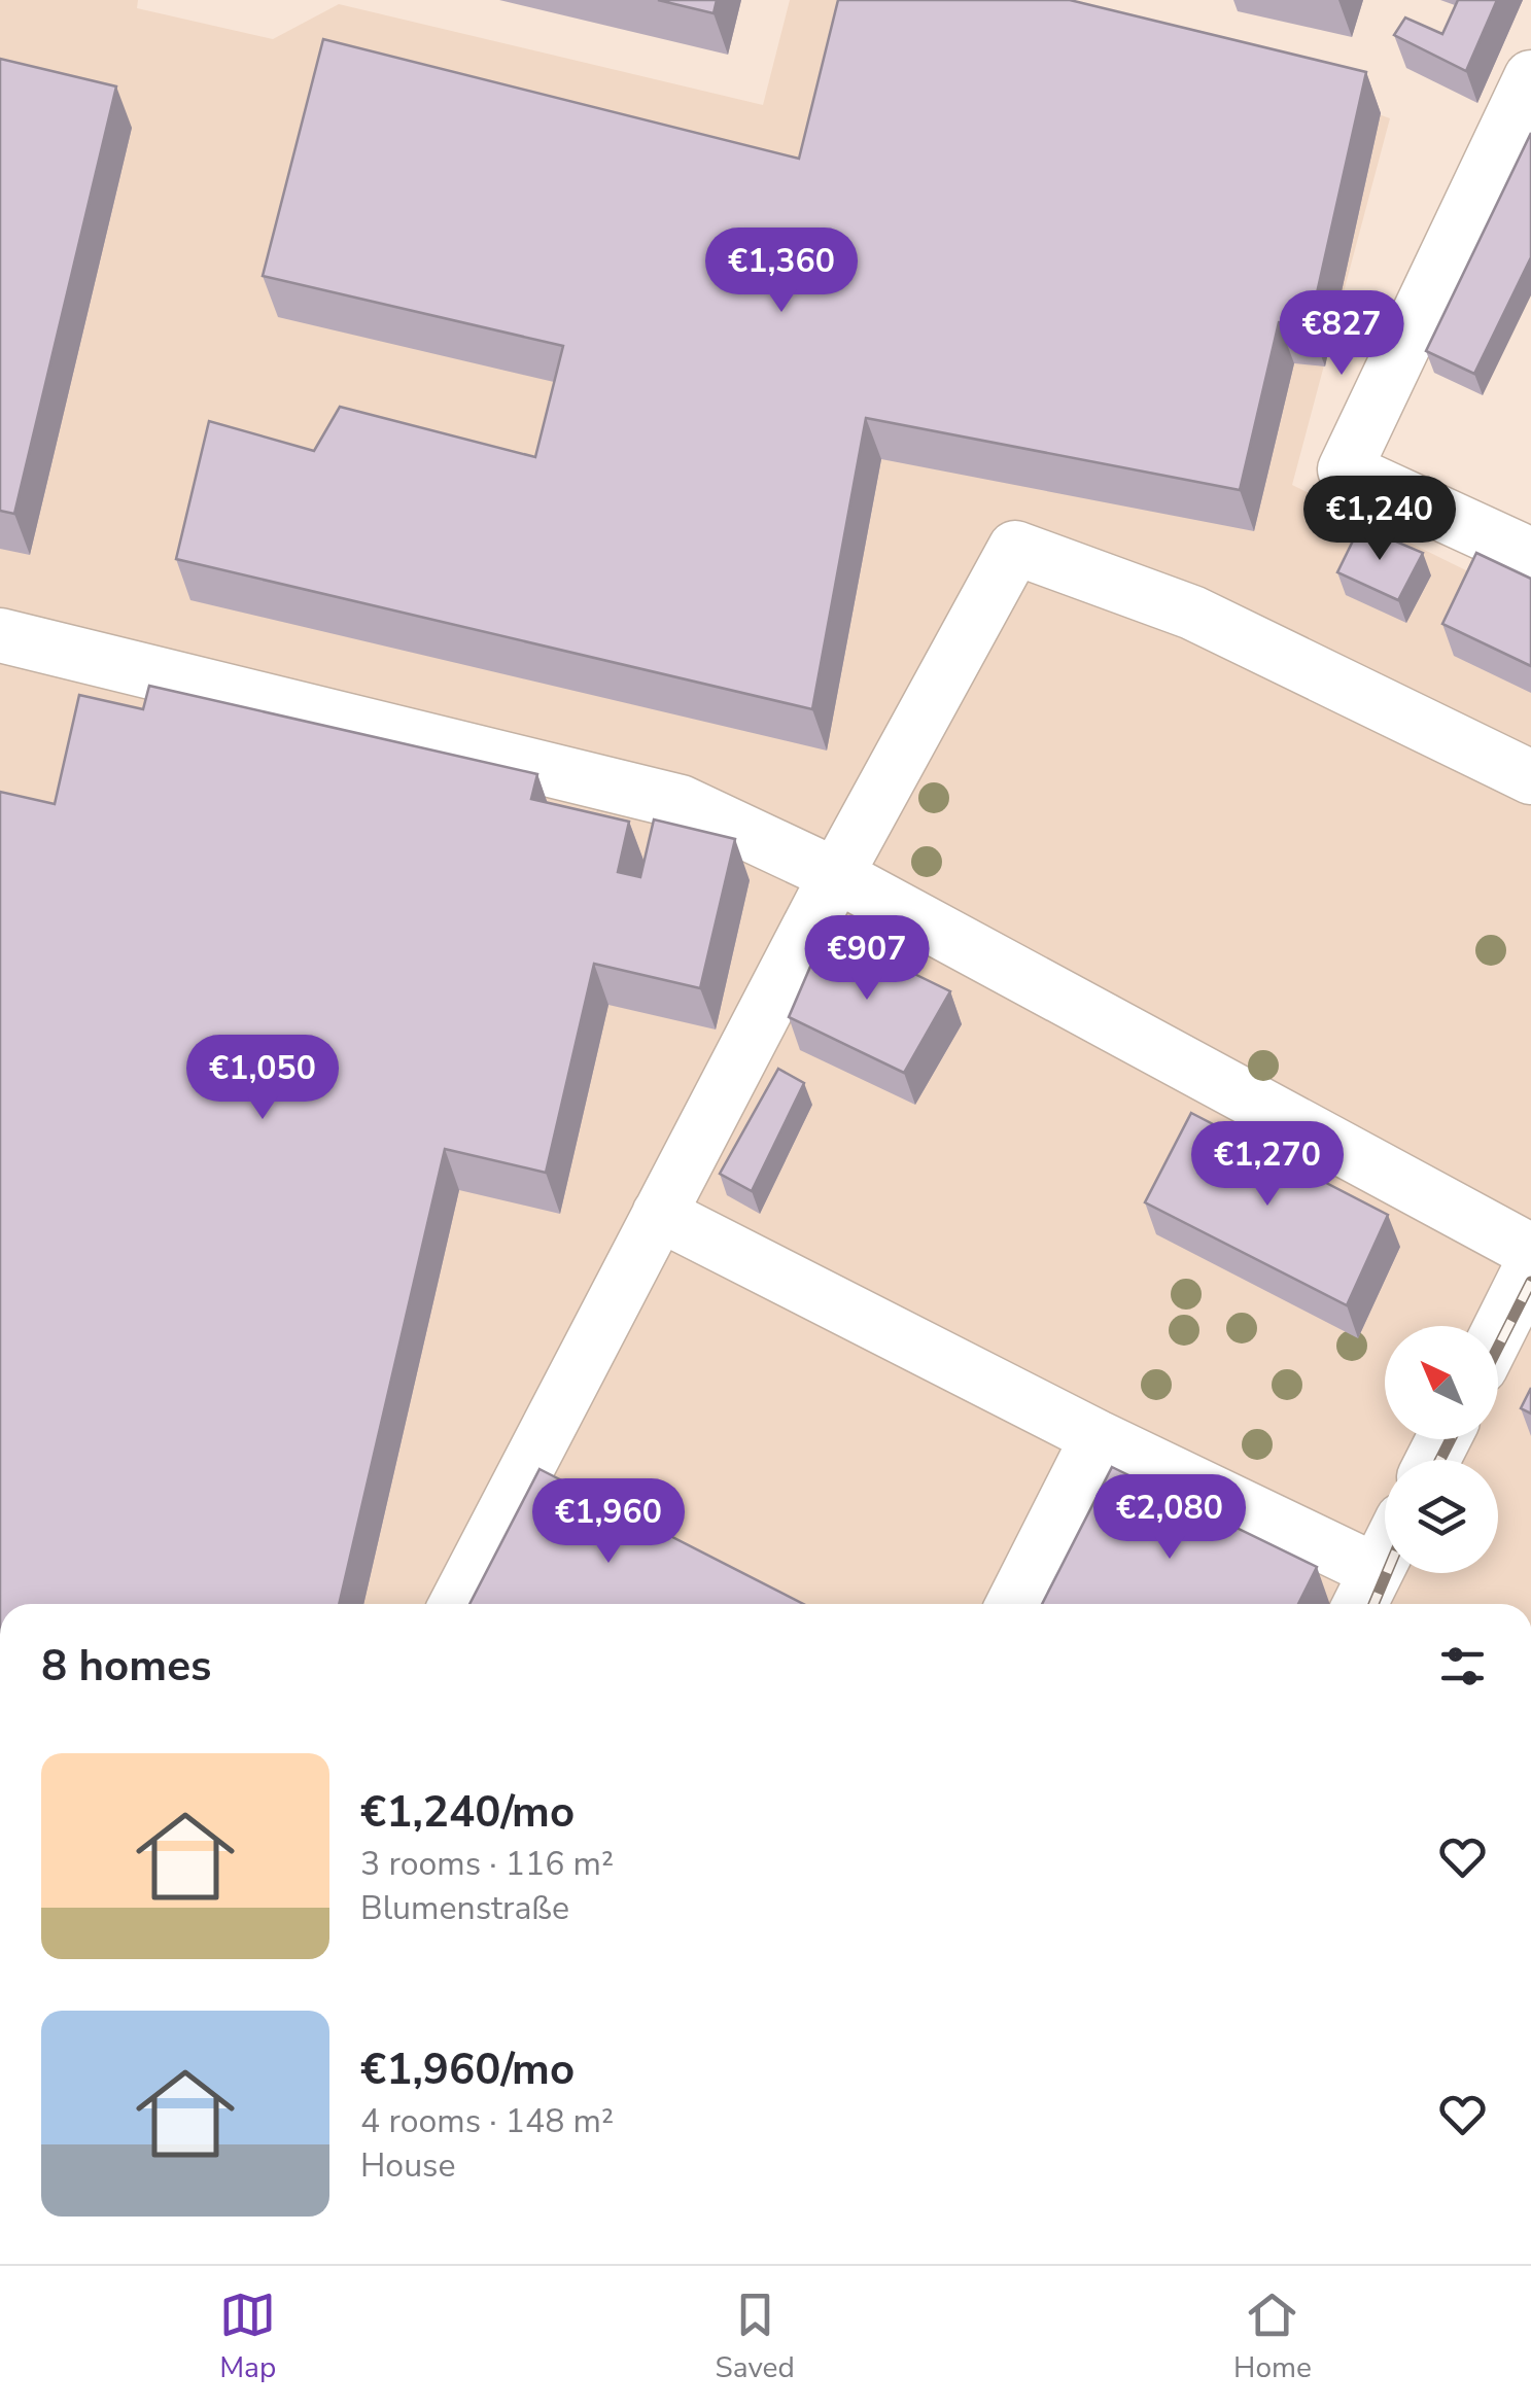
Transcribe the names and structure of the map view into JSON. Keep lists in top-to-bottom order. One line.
{"north":"top left","page":{"price":["€1,360","€827","€1,240","€907","€1,050","€1,270","€2,080","€1,960"],"heading":"8 homes","list":[{"name":"€1,240/mo","note":"3 rooms · 116 m² · Blumenstraße"},{"name":"€1,960/mo","note":"4 rooms · 148 m² · House"}],"tabs":["Map","Saved","Home"]}}
